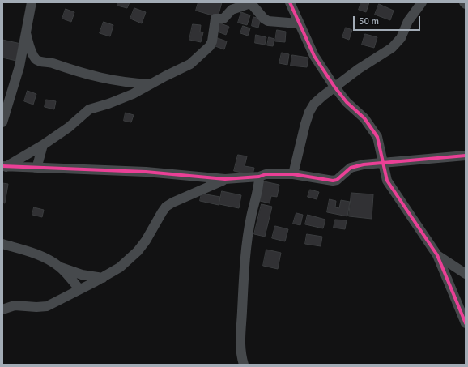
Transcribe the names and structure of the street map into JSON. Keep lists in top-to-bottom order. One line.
{"scale_bar":"50 m"}
